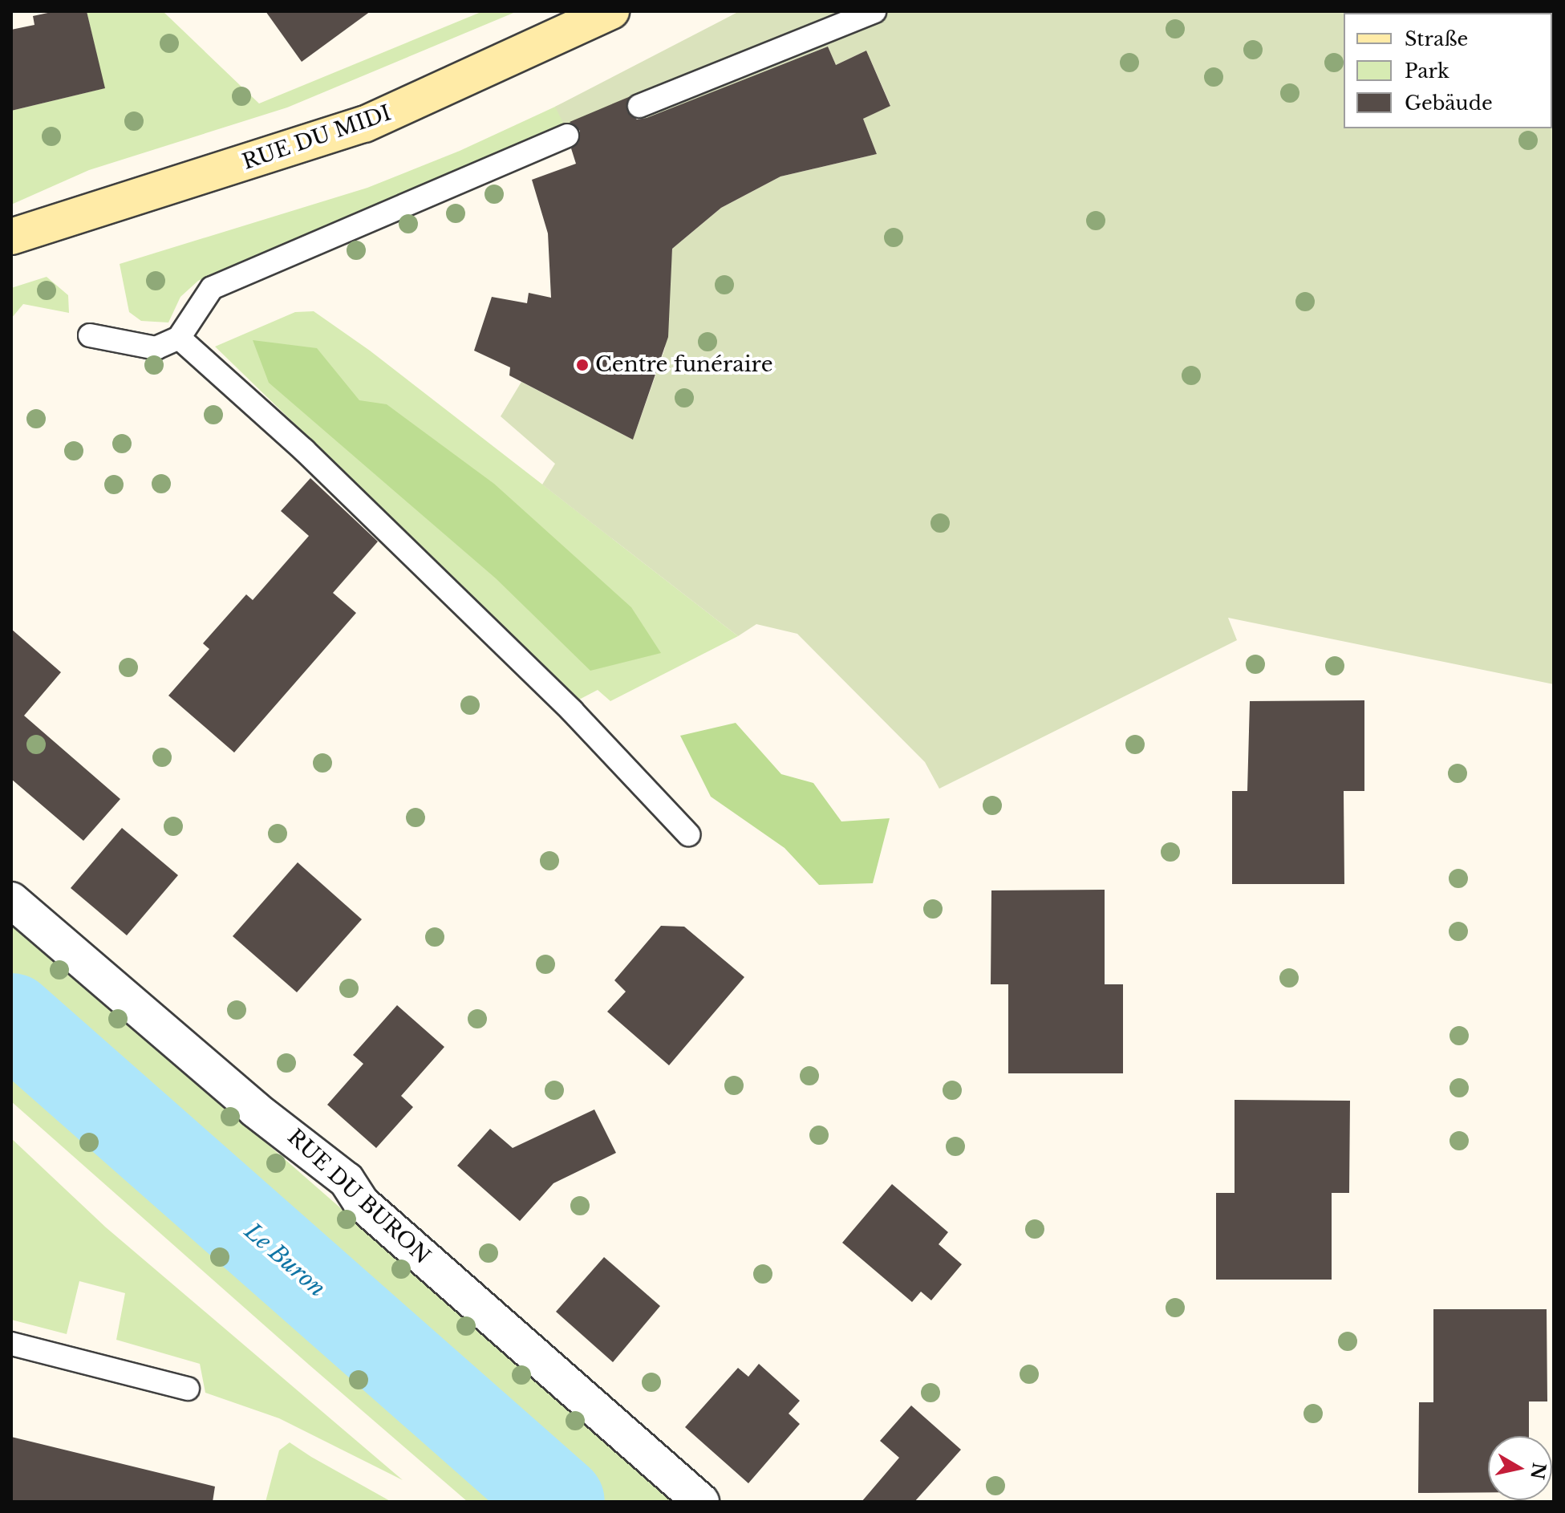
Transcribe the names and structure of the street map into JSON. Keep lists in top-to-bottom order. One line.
{"streets":{"main road":["RUE DU MIDI"],"street":["RUE DU BURON"]},"water":["Le Buron"],"places":["Centre funéraire"],"legend":["Straße","Park","Gebäude"],"north":"right"}
